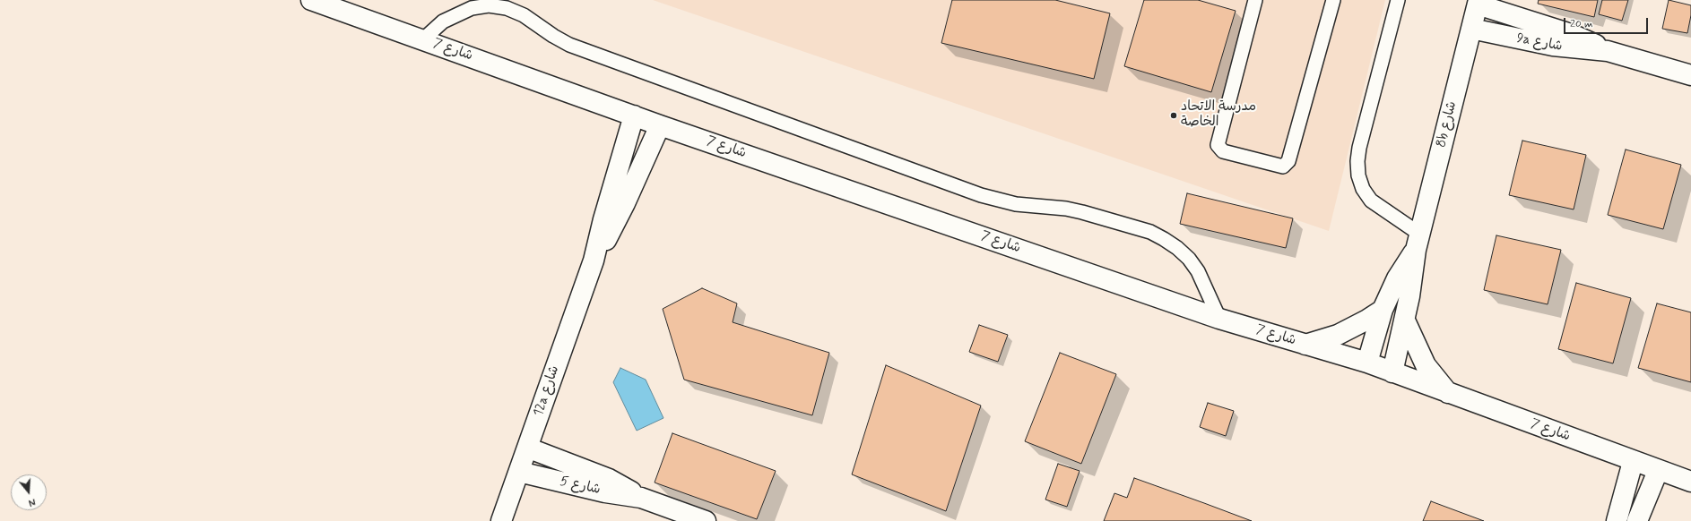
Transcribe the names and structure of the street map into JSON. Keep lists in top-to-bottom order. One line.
{"streets":{"street":["9a شارع","شارع 7","8b شارع","12a شارع","شارع 5"]},"crossings":[["9a شارع","8b شارع"],["شارع 7","8b شارع"],["شارع 7","12a شارع"],["12a شارع","شارع 5"]],"places":["مدرسة الاتحاد الخاصة"],"scale_bar":"20 m","north":"bottom"}
